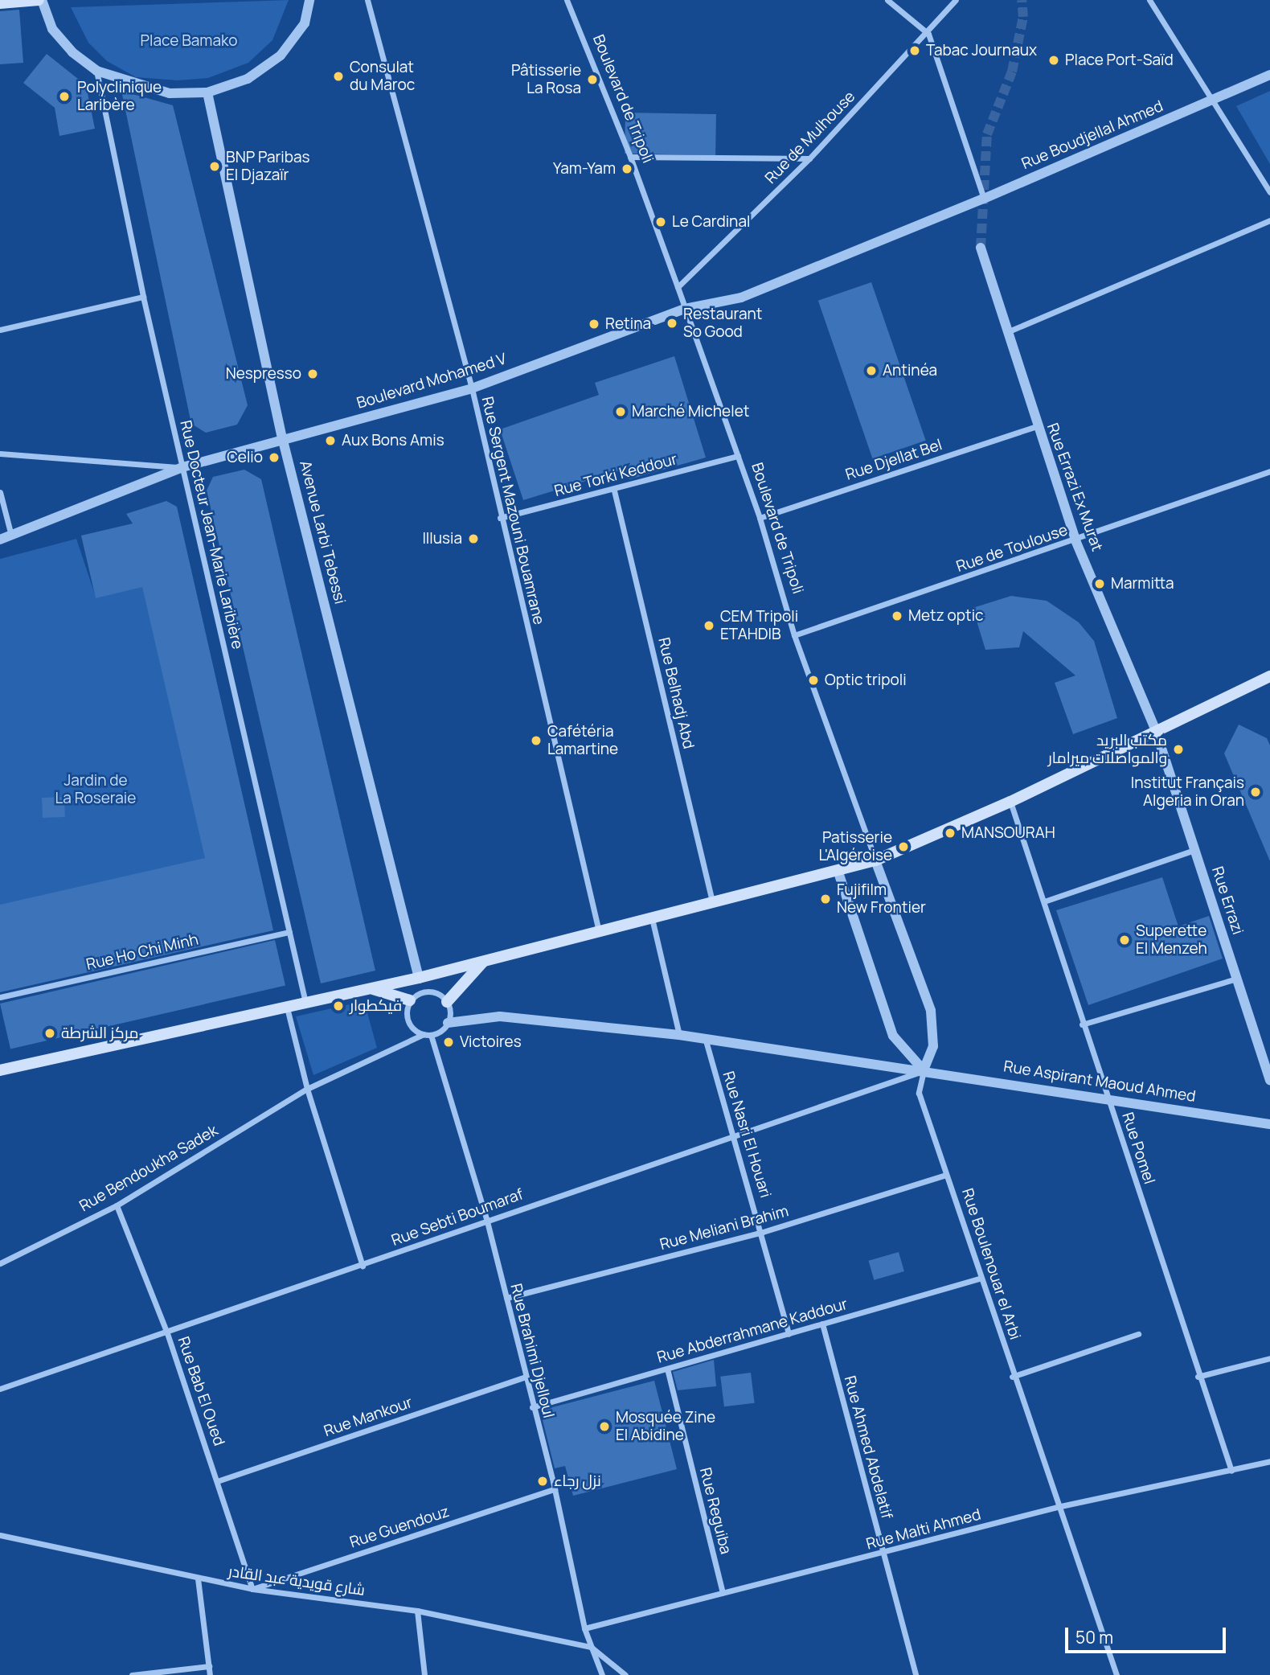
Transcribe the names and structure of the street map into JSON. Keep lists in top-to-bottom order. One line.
{"streets":{"street":["Boulevard de Tripoli","Rue Boudjellal Ahmed","Rue de Mulhouse","Boulevard Mohamed V","Rue Djellat Bel","Rue Torki Keddour","Rue Errazi Ex Murat","Rue Sergent Mazouni Bouamrane","Avenue Larbi Tebessi","Rue Docteur Jean-Marie Laribière","Rue de Toulouse","Rue Belhadj Abd","Rue Errazi","Rue Ho Chi Minh","Rue Aspirant Maoud Ahmed","Rue Nasri El Houari","Rue Pomel","Rue Bendoukha Sadek","Rue Sebti Boumaraf","Rue Meliani Brahim","Rue Boulenouar el Arbi","Rue Abderrahmane Kaddour","Rue Brahimi Djelloul","Rue Bab El Oued","Rue Mankour","Rue Ahmed Abdelatif","Rue Reguiba","Rue Guendouz","Rue Malti Ahmed","شارع قويدية عبد القادر"]},"crossings":[["Boulevard de Tripoli","Rue Boudjellal Ahmed"],["Boulevard de Tripoli","Rue de Mulhouse"],["Boulevard de Tripoli","Boulevard Mohamed V"],["Boulevard de Tripoli","Rue Djellat Bel"],["Boulevard de Tripoli","Rue Torki Keddour"],["Boulevard de Tripoli","Rue de Toulouse"],["Boulevard de Tripoli","Rue Aspirant Maoud Ahmed"],["Boulevard de Tripoli","Rue Sebti Boumaraf"],["Boulevard de Tripoli","Rue Boulenouar el Arbi"],["Rue Boudjellal Ahmed","Boulevard Mohamed V"],["Boulevard Mohamed V","Rue Sergent Mazouni Bouamrane"],["Boulevard Mohamed V","Avenue Larbi Tebessi"],["Boulevard Mohamed V","Rue Docteur Jean-Marie Laribière"],["Rue Djellat Bel","Rue Errazi Ex Murat"],["Rue Torki Keddour","Rue Sergent Mazouni Bouamrane"],["Rue Torki Keddour","Rue Belhadj Abd"],["Rue Errazi Ex Murat","Rue de Toulouse"],["Rue Errazi Ex Murat","Rue Errazi"],["Rue Docteur Jean-Marie Laribière","Rue Ho Chi Minh"],["Rue Aspirant Maoud Ahmed","Rue Nasri El Houari"],["Rue Aspirant Maoud Ahmed","Rue Pomel"],["Rue Aspirant Maoud Ahmed","Rue Bendoukha Sadek"],["Rue Aspirant Maoud Ahmed","Rue Sebti Boumaraf"],["Rue Aspirant Maoud Ahmed","Rue Boulenouar el Arbi"],["Rue Aspirant Maoud Ahmed","Rue Brahimi Djelloul"],["Rue Nasri El Houari","Rue Sebti Boumaraf"],["Rue Nasri El Houari","Rue Meliani Brahim"],["Rue Nasri El Houari","Rue Abderrahmane Kaddour"],["Rue Pomel","Rue Malti Ahmed"],["Rue Bendoukha Sadek","Rue Brahimi Djelloul"],["Rue Bendoukha Sadek","Rue Bab El Oued"],["Rue Sebti Boumaraf","Rue Boulenouar el Arbi"],["Rue Sebti Boumaraf","Rue Brahimi Djelloul"],["Rue Sebti Boumaraf","Rue Bab El Oued"],["Rue Meliani Brahim","Rue Boulenouar el Arbi"],["Rue Meliani Brahim","Rue Brahimi Djelloul"],["Rue Boulenouar el Arbi","Rue Abderrahmane Kaddour"],["Rue Boulenouar el Arbi","Rue Malti Ahmed"],["Rue Abderrahmane Kaddour","Rue Brahimi Djelloul"],["Rue Abderrahmane Kaddour","Rue Ahmed Abdelatif"],["Rue Abderrahmane Kaddour","Rue Reguiba"],["Rue Brahimi Djelloul","Rue Mankour"],["Rue Brahimi Djelloul","Rue Guendouz"],["Rue Brahimi Djelloul","Rue Malti Ahmed"],["Rue Brahimi Djelloul","شارع قويدية عبد القادر"],["Rue Bab El Oued","Rue Mankour"],["Rue Bab El Oued","Rue Guendouz"],["Rue Bab El Oued","شارع قويدية عبد القادر"],["Rue Ahmed Abdelatif","Rue Malti Ahmed"],["Rue Reguiba","Rue Malti Ahmed"],["Rue Guendouz","شارع قويدية عبد القادر"]],"parks":["Place Bamako","Jardin de La Roseraie"],"places":["Tabac Journaux","Place Port-Saïd","Consulat du Maroc","Pâtisserie La Rosa","Polyclinique Laribère","BNP Paribas El Djazaïr","Yam-Yam","Le Cardinal","Restaurant So Good","Retina","Antinéa","Nespresso","Marché Michelet","Aux Bons Amis","Celio","Illusia","Marmitta","Metz optic","CEM Tripoli ETAHDIB","Optic tripoli","Cafétéria Lamartine","مكتب البريد والمواصلات ميرامار","Institut Français Algeria in Oran","MANSOURAH","Patisserie L'Algéroise","Fujifilm New Frontier","Superette El Menzeh","فيكطوار","مركز الشرطة","Victoires","Mosquée Zine El Abidine","نزل رجاء"],"scale_bar":"50 m"}
